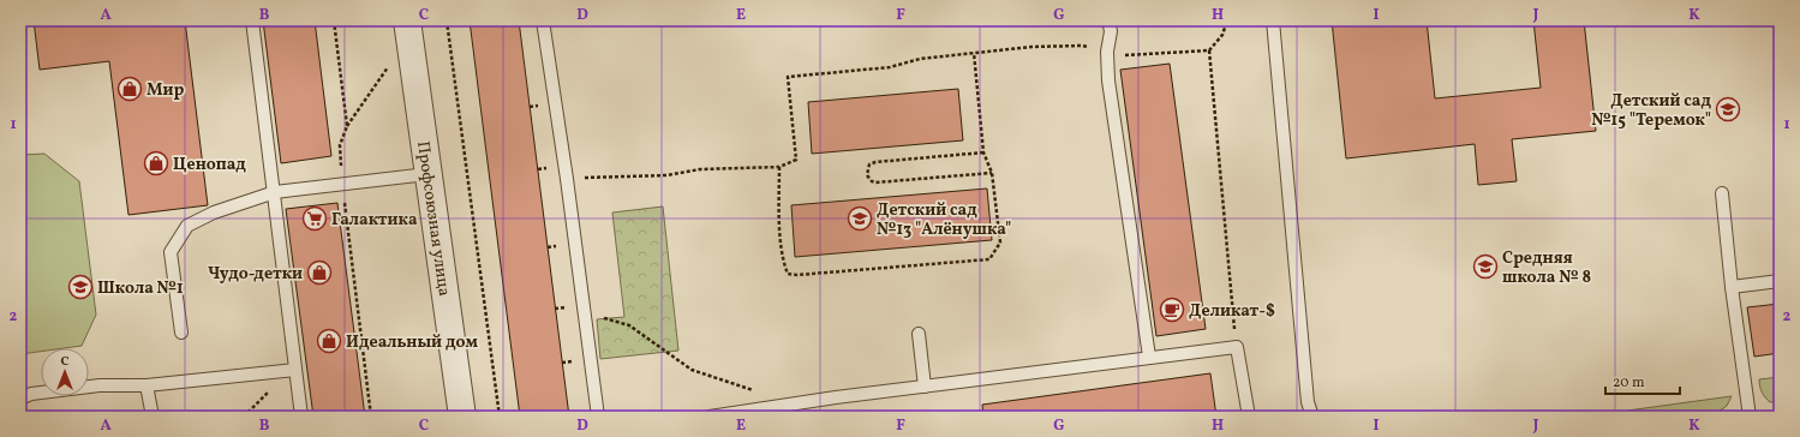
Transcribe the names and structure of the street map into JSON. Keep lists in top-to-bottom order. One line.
{"streets":{"street":["Профсоюзная улица"]},"places":{"shop":["Мир","Ценопад","Чудо-детки","Идеальный дом"],"school or university":["Детский сад №15 \"Теремок\"","Детский сад №13 \"Алёнушка\"","Средняя школа № 8","Школа №1"],"supermarket":["Галактика"],"cafe":["Деликат-$"]},"scale_bar":"20 m","north":"top","grid":{"columns":["A","B","C","D","E","F","G","H","I","J","K"],"rows":["1","2"]}}
